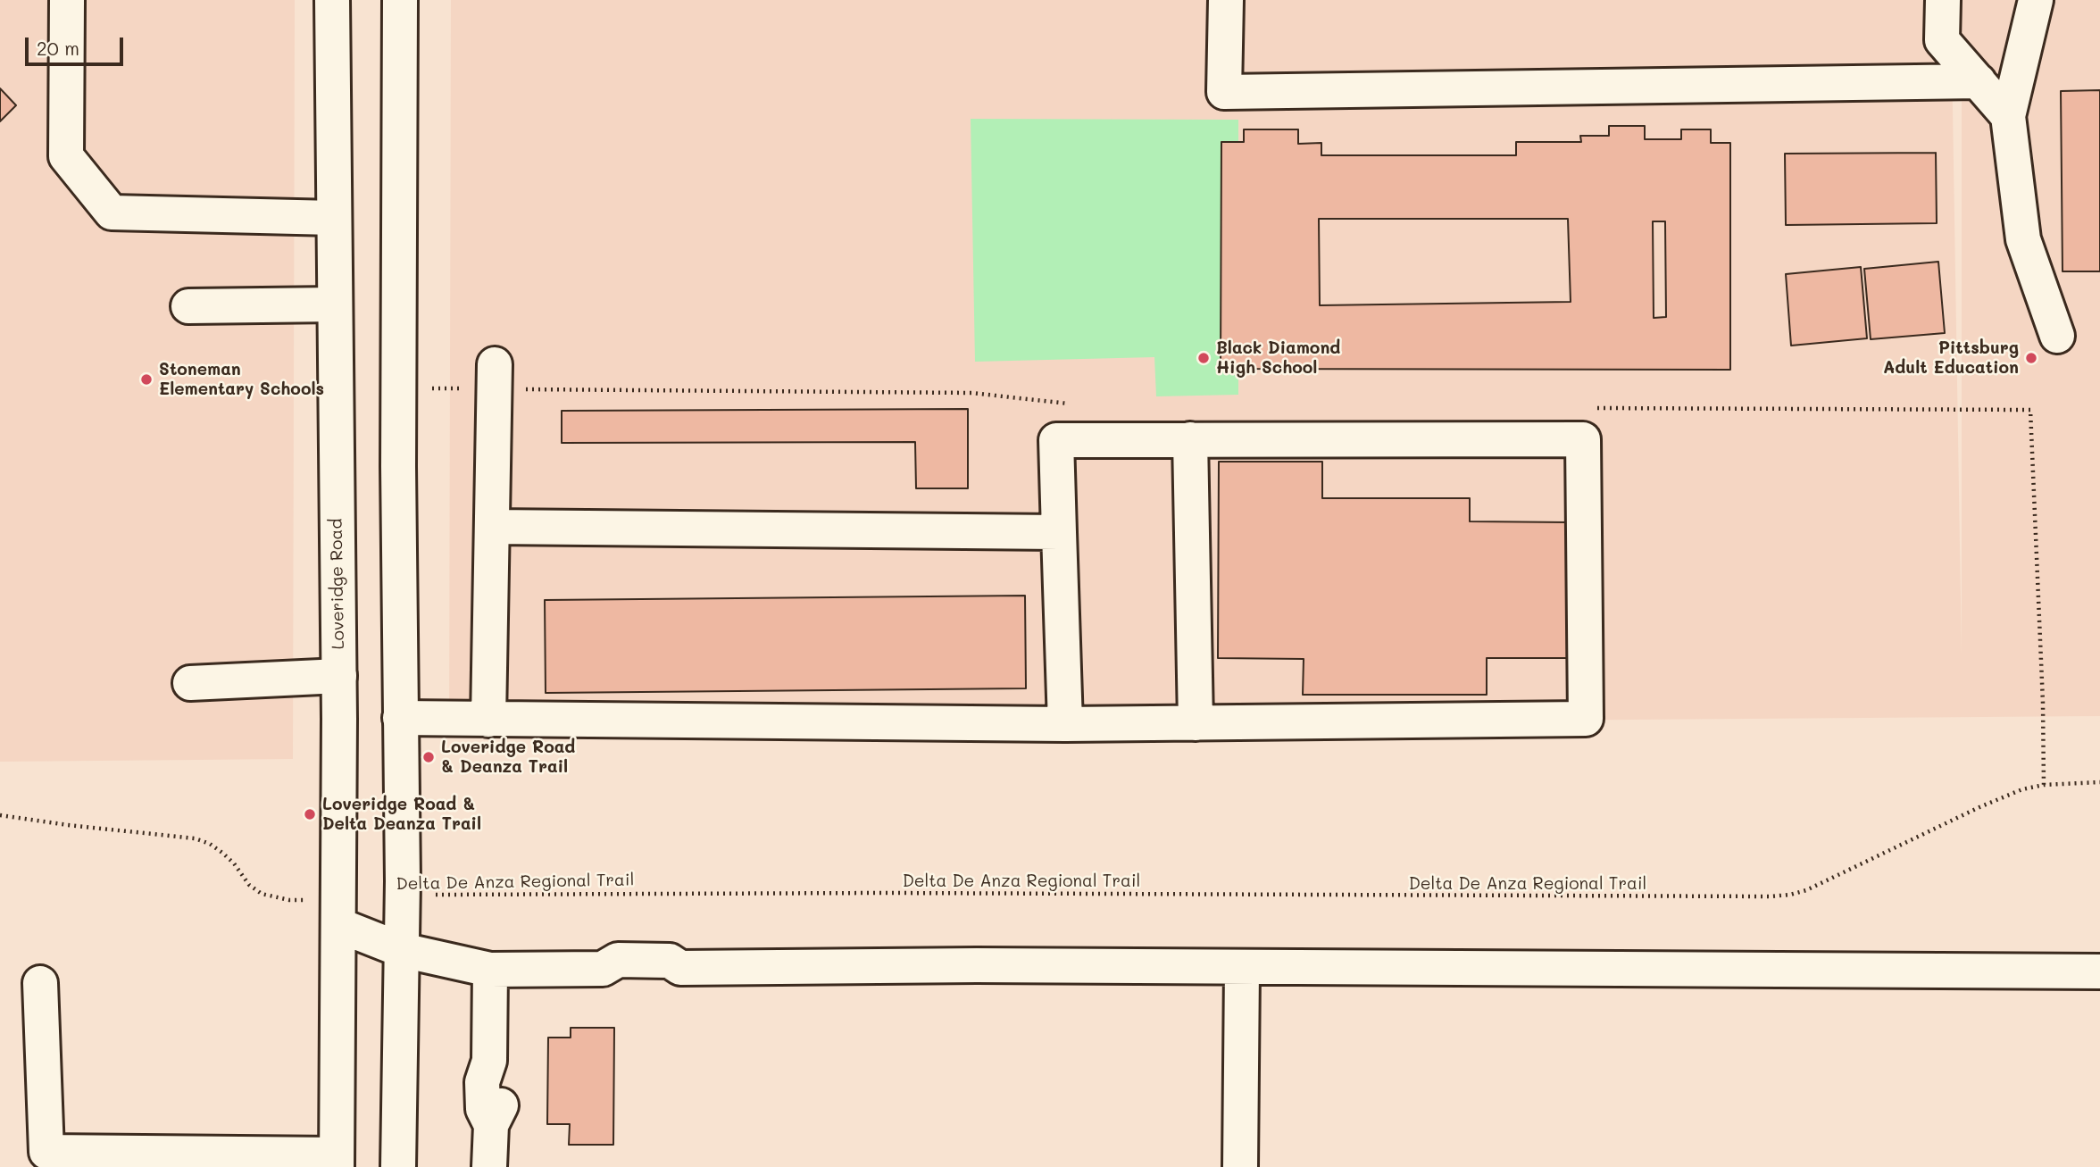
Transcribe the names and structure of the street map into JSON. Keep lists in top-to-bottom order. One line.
{"streets":{"main road":["Loveridge Road"],"path":["Delta De Anza Regional Trail"]},"places":["Black Diamond High School","Pittsburg Adult Education","Stoneman Elementary Schools","Loveridge Road & Deanza Trail","Loveridge Road & Delta Deanza Trail"],"scale_bar":"20 m"}
